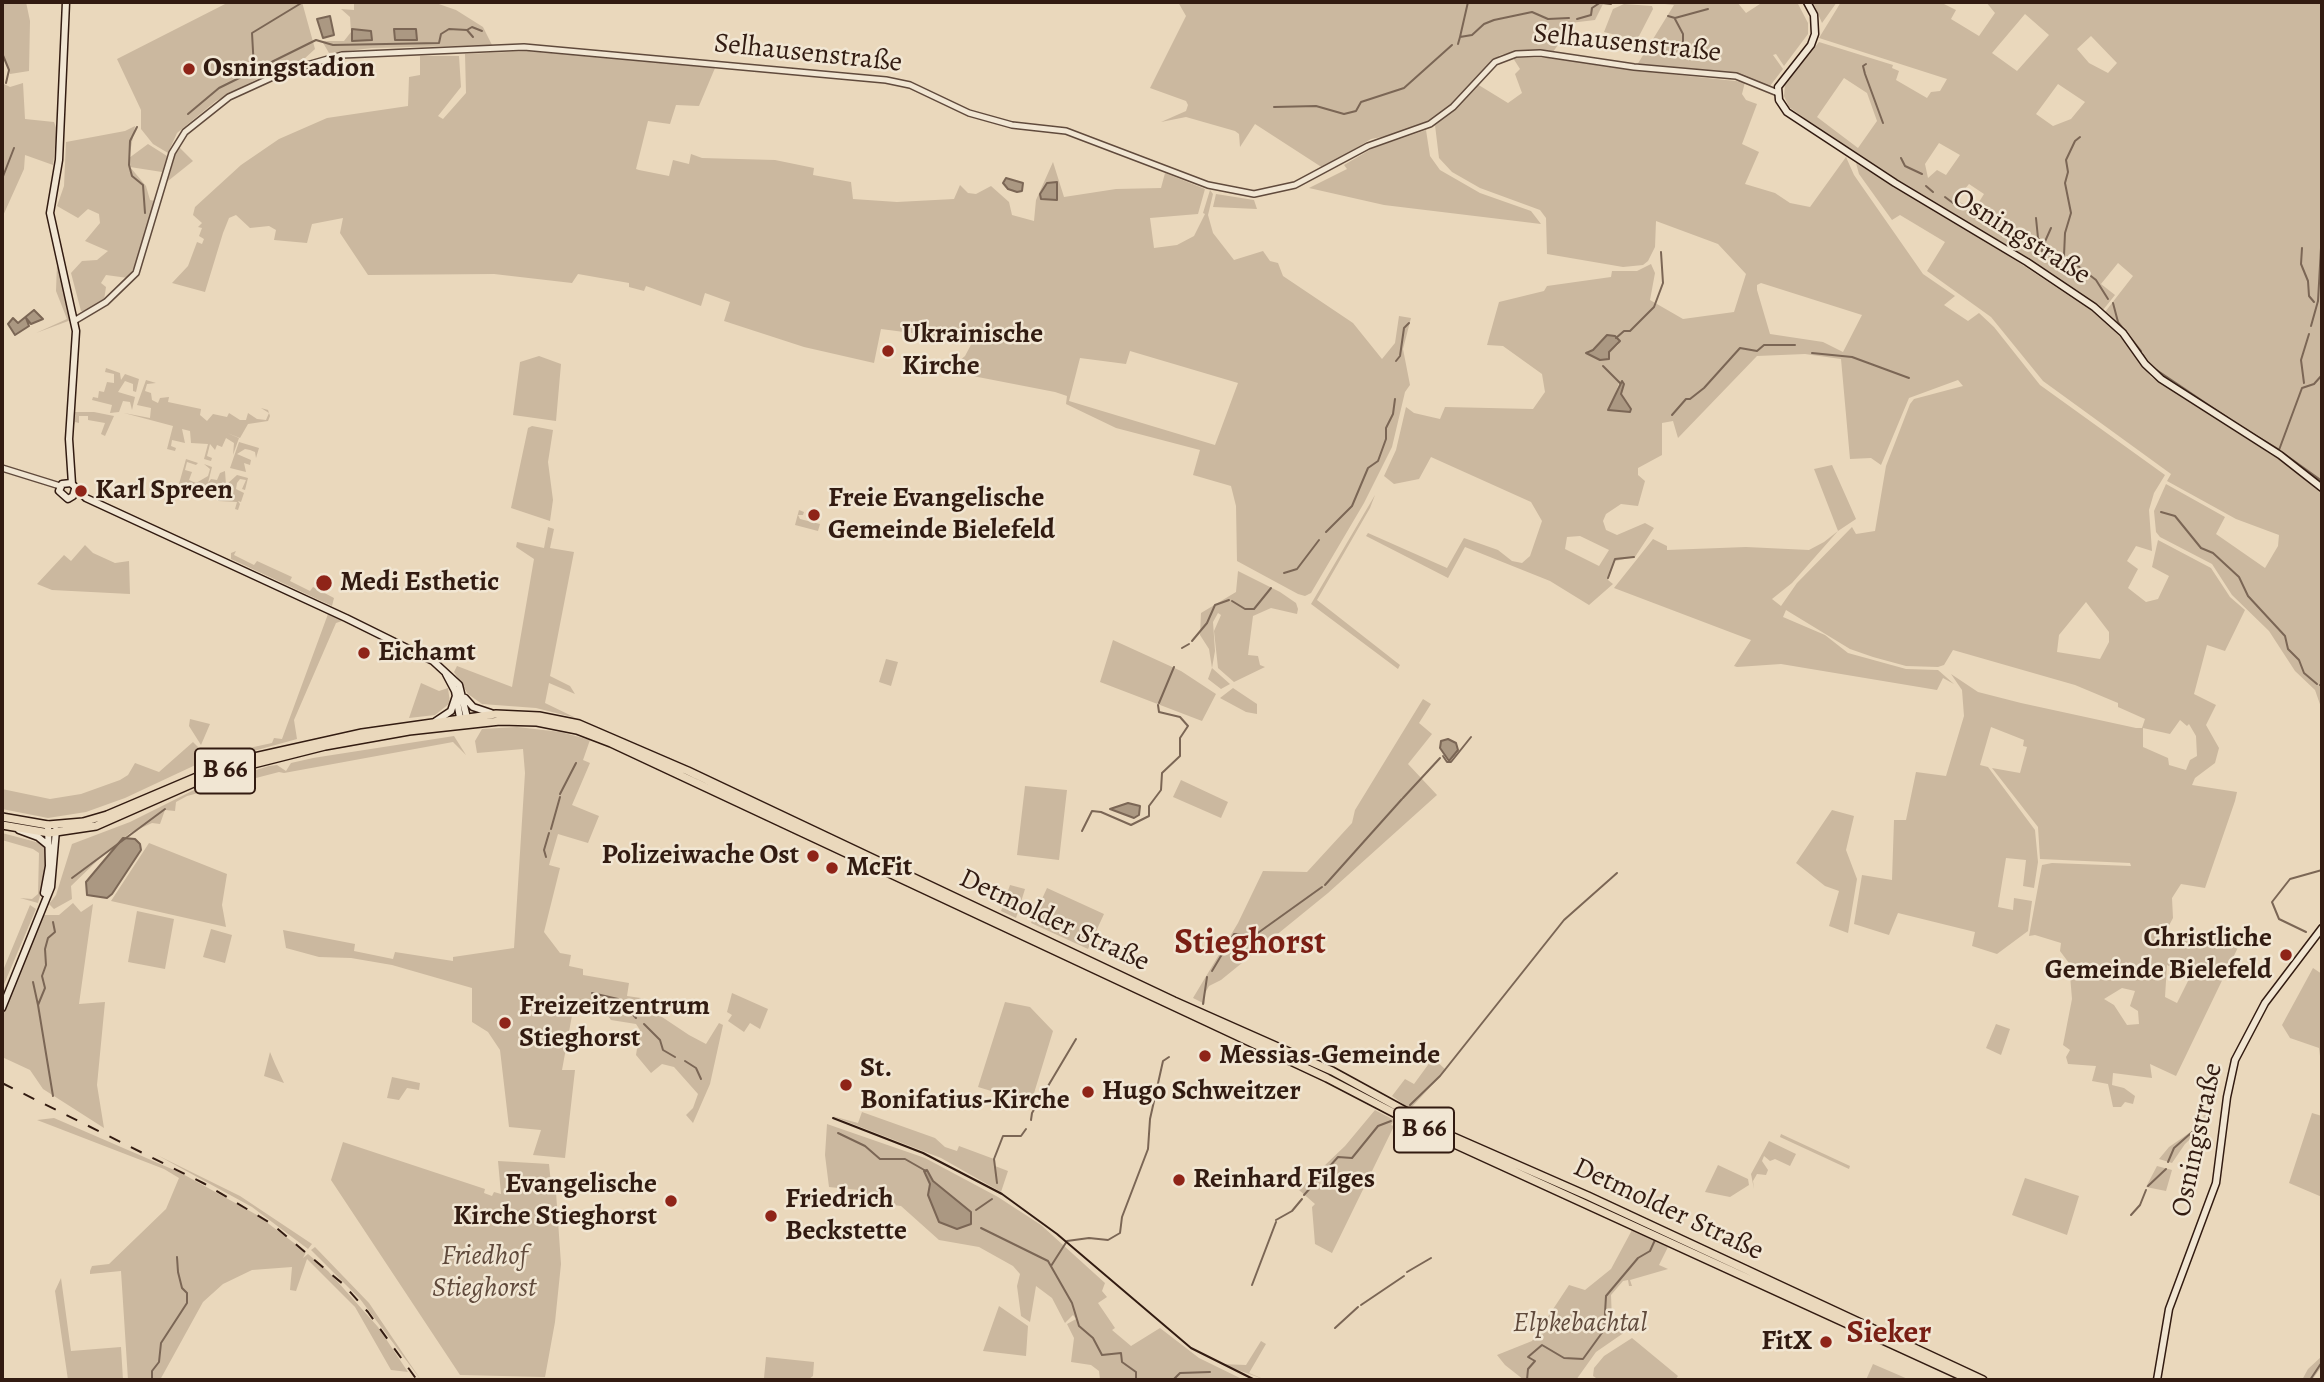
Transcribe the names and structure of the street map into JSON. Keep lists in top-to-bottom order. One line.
{"streets":{"main road":["Osningstraße","B 66","Detmolder Straße"],"street":["Selhausenstraße"]},"crossings":[["Selhausenstraße","Osningstraße"],["B 66","Detmolder Straße"]],"districts":["Stieghorst","Sieker"],"parks":["Friedhof Stieghorst","Elpkebachtal"],"places":["Osningstadion","Ukrainische Kirche","Karl Spreen","Freie Evangelische Gemeinde Bielefeld","Medi Esthetic","Eichamt","Polizeiwache Ost","McFit","Christliche Gemeinde Bielefeld","Freizeitzentrum Stieghorst","Messias-Gemeinde","St. Bonifatius-Kirche","Hugo Schweitzer","Reinhard Filges","Evangelische Kirche Stieghorst","Friedrich Beckstette","FitX"]}
